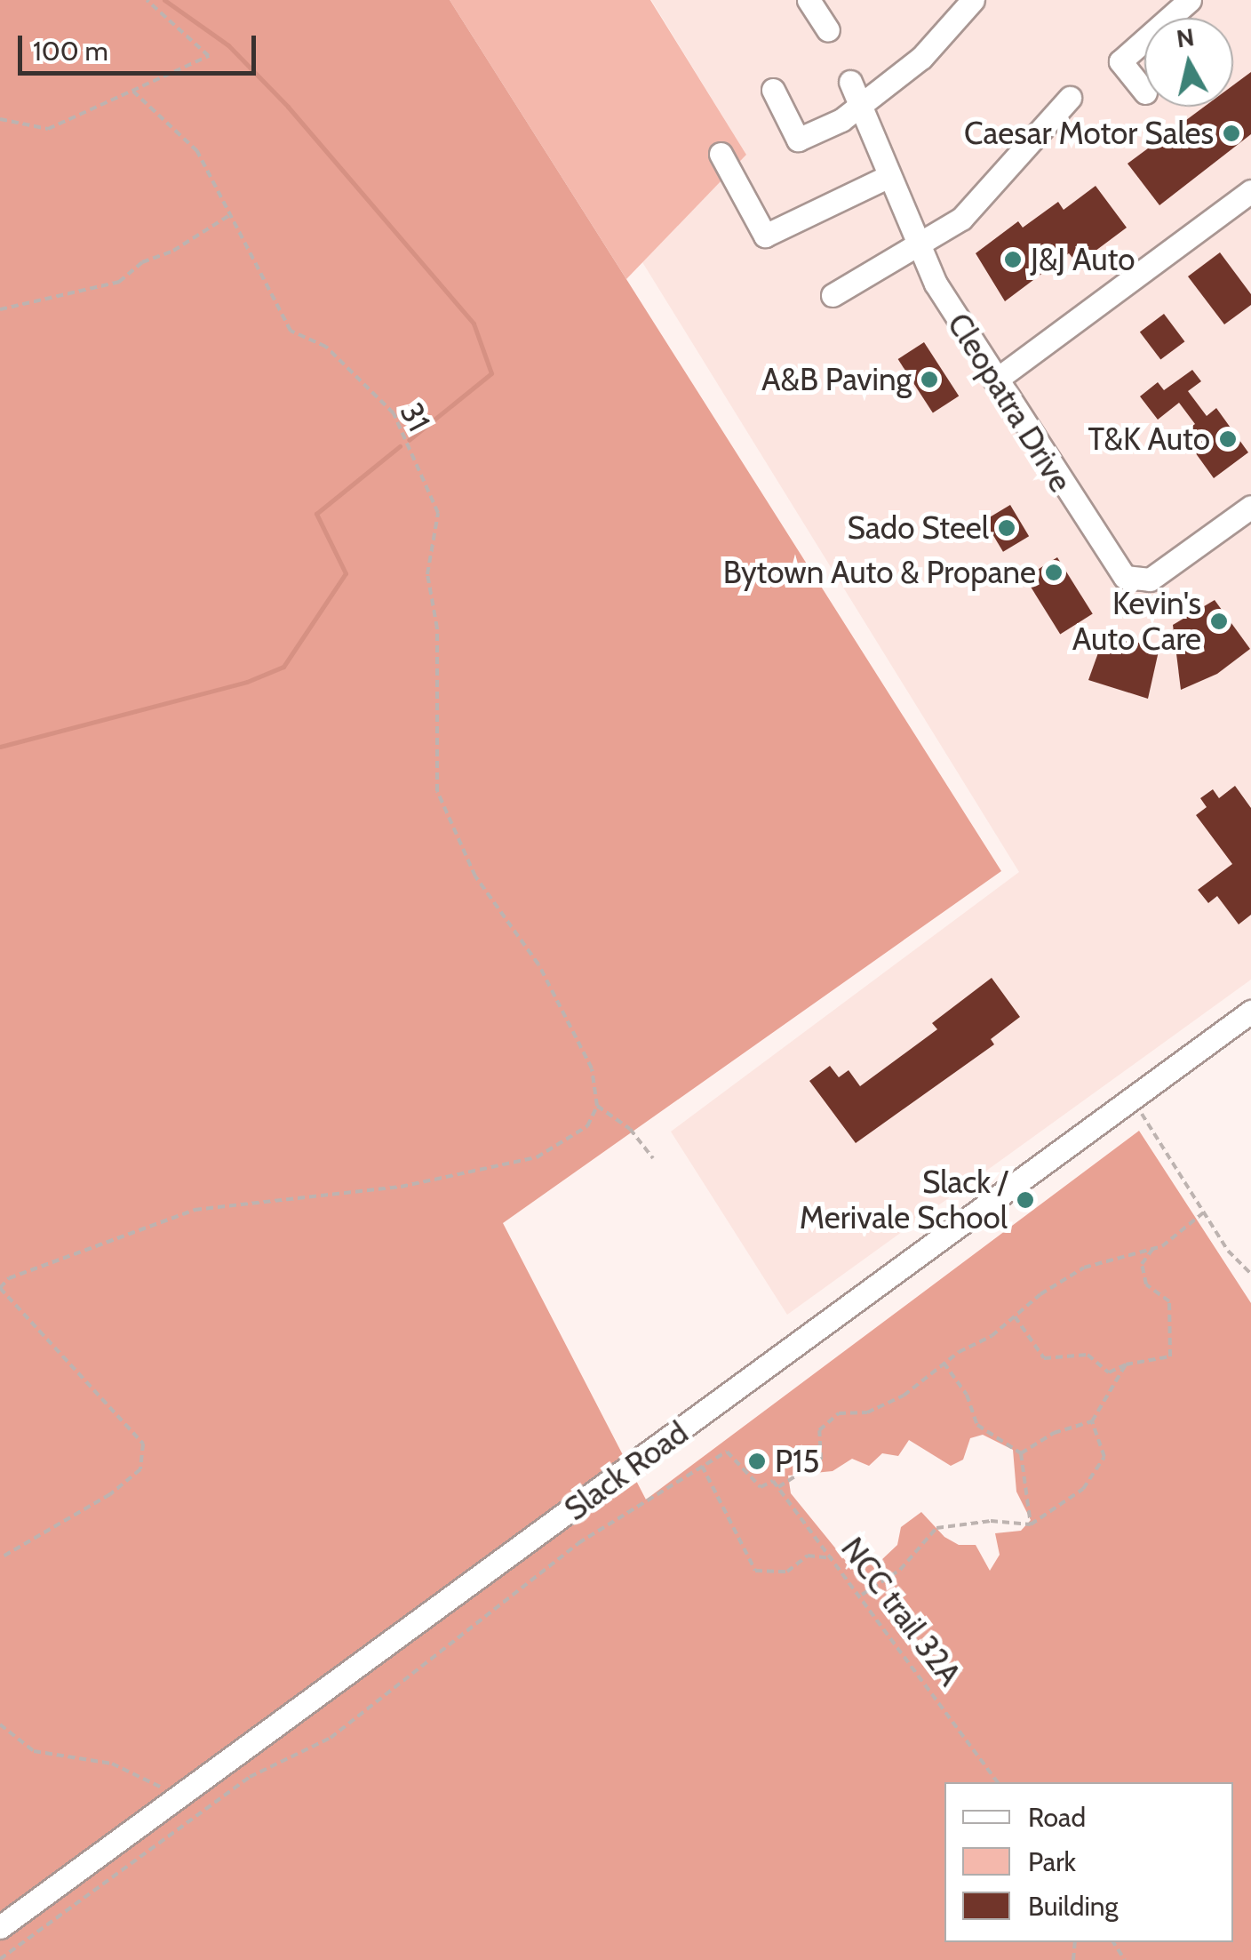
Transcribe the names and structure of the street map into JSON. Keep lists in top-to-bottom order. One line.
{"streets":{"street":["Cleopatra Drive","Slack Road"],"path":["31","NCC trail 32A"]},"places":["Caesar Motor Sales","J&J Auto","A&B Paving","T&K Auto","Sado Steel","Bytown Auto & Propane","Kevin's Auto Care","Slack / Merivale School","P15"],"legend":["Road","Park","Building"],"scale_bar":"100 m","north":"top"}
